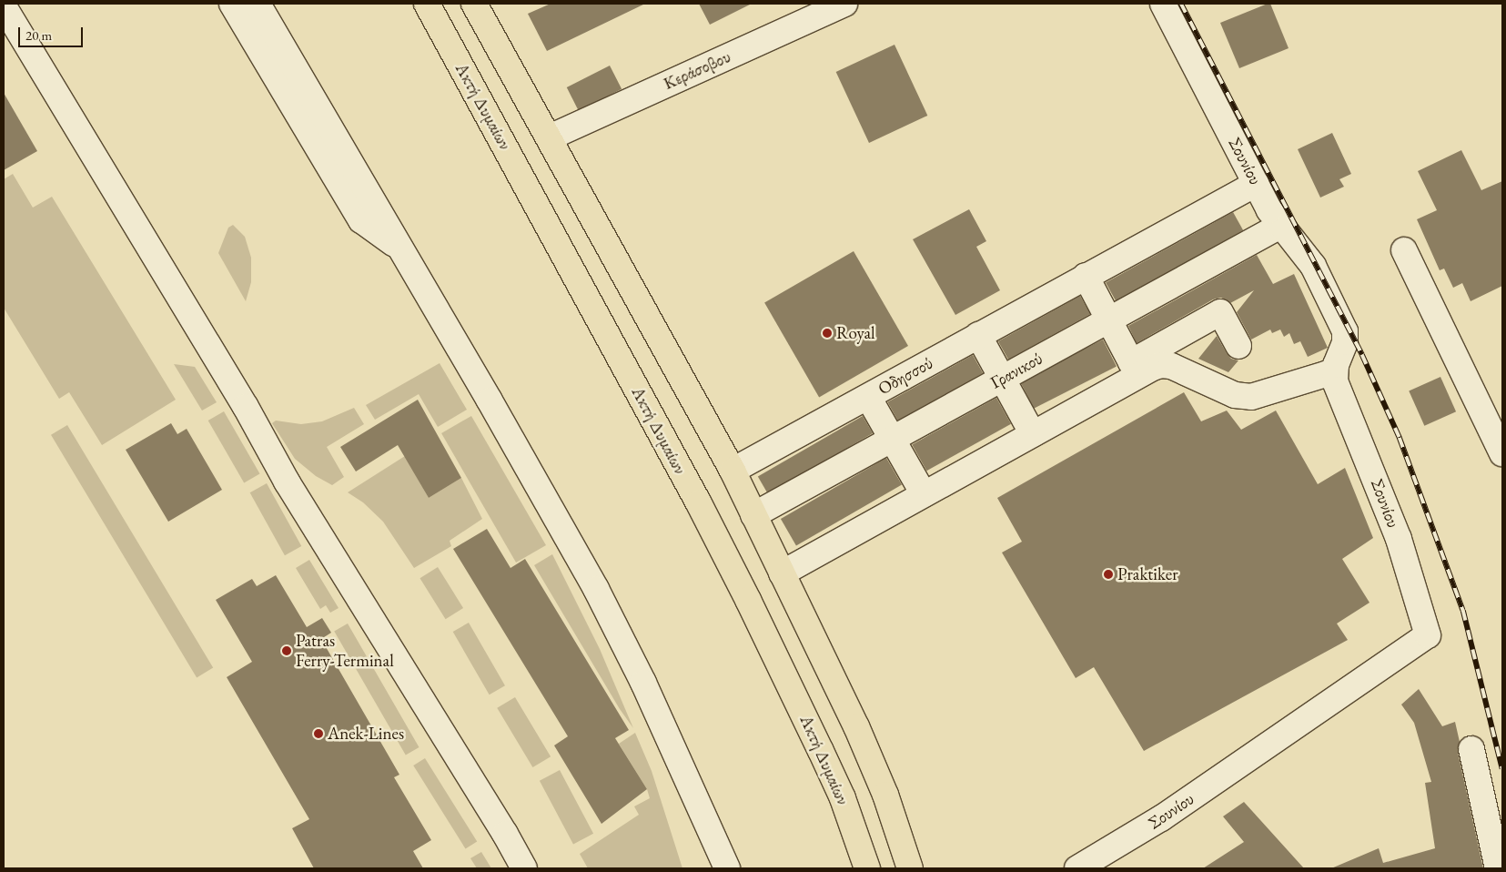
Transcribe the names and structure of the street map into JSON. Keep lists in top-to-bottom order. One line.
{"streets":{"main road":["Ακτή Δυμαίων"],"street":["Κεράσοβου","Σουνίου","Γρανικού","Οδησσού"]},"crossings":[["Σουνίου","Γρανικού"],["Σουνίου","Οδησσού"]],"places":["Royal","Praktiker","Patras Ferry-Terminal","Anek-Lines"],"scale_bar":"20 m"}
